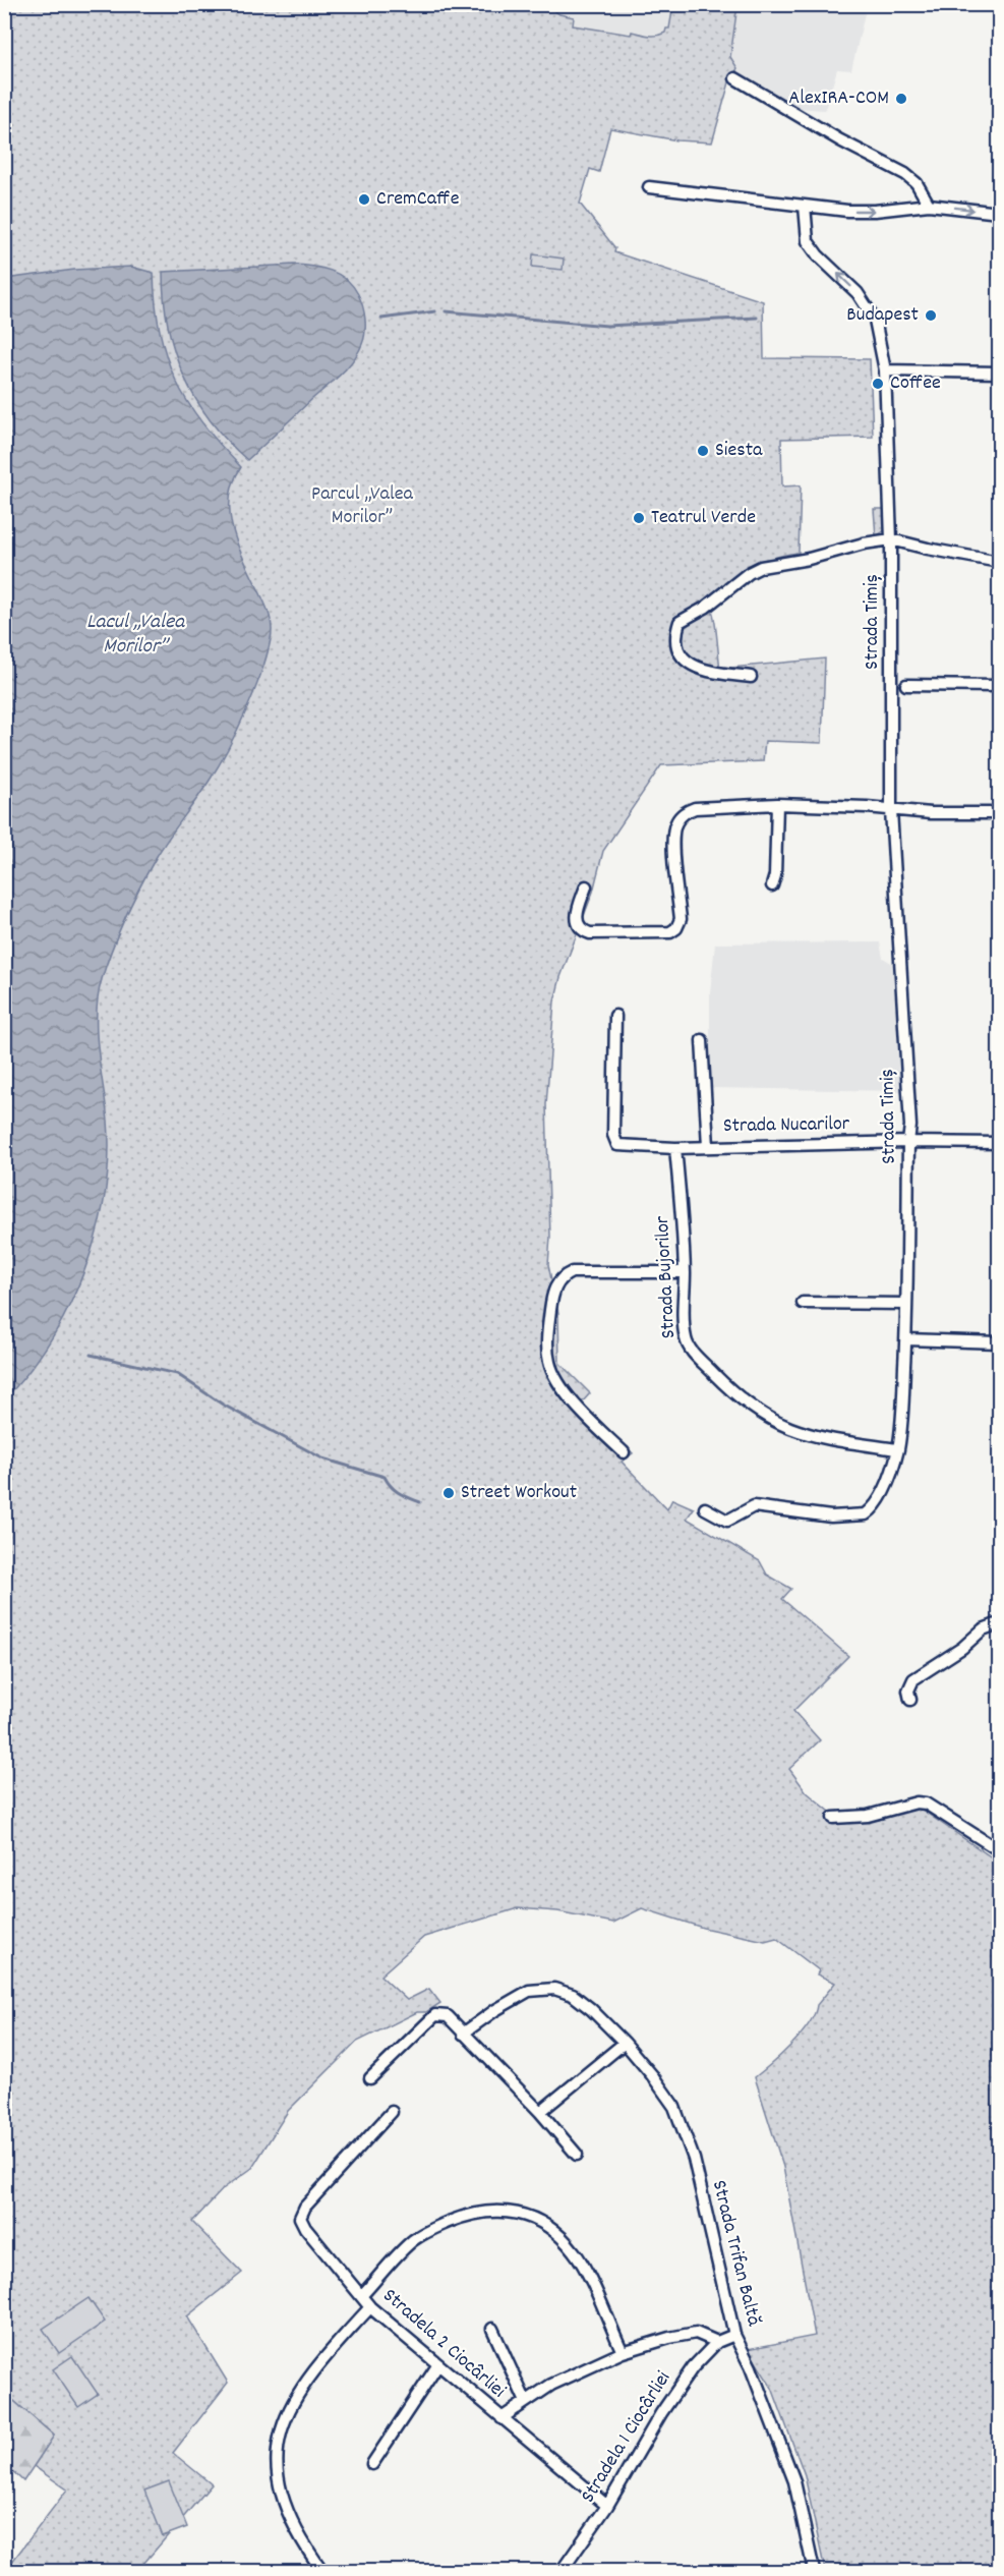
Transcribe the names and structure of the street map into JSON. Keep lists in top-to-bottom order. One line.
{"streets":{"street":["Strada Timiș","Strada Nucarilor","Strada Bujorilor","Strada Trifan Baltă","Stradela 2 Ciocârliei","Stradela 1 Ciocârliei"]},"crossings":[["Strada Timiș","Strada Nucarilor"],["Strada Timiș","Strada Bujorilor"],["Strada Nucarilor","Strada Bujorilor"],["Strada Trifan Baltă","Stradela 1 Ciocârliei"],["Stradela 2 Ciocârliei","Stradela 1 Ciocârliei"]],"water":["Lacul „Valea Morilor”"],"parks":["Parcul „Valea Morilor”"],"places":["AlexIRA-COM","CremCaffe","Budapest","Coffee","Siesta","Teatrul Verde","Street Workout"]}
